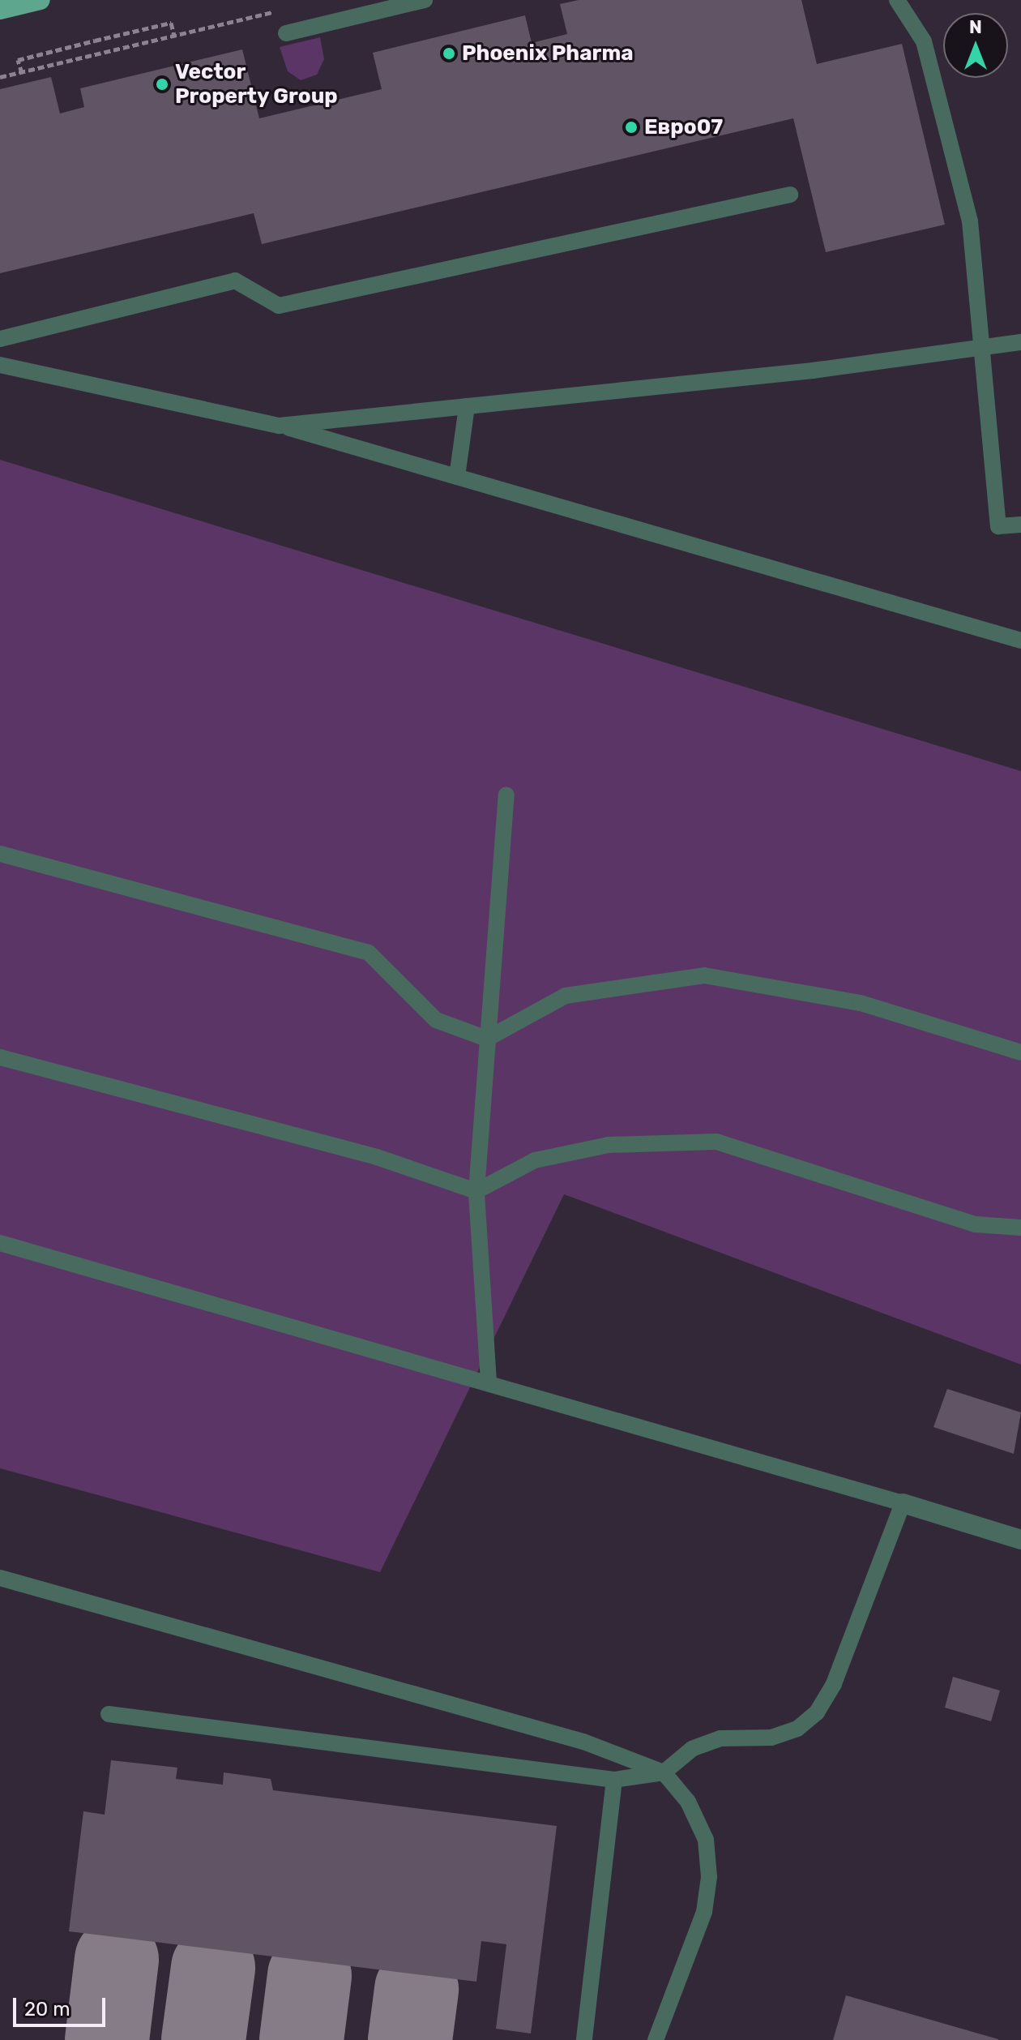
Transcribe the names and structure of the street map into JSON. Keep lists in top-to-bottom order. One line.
{"places":["Phoenix Pharma","Vector Property Group","Евро07"],"scale_bar":"20 m","north":"top"}
